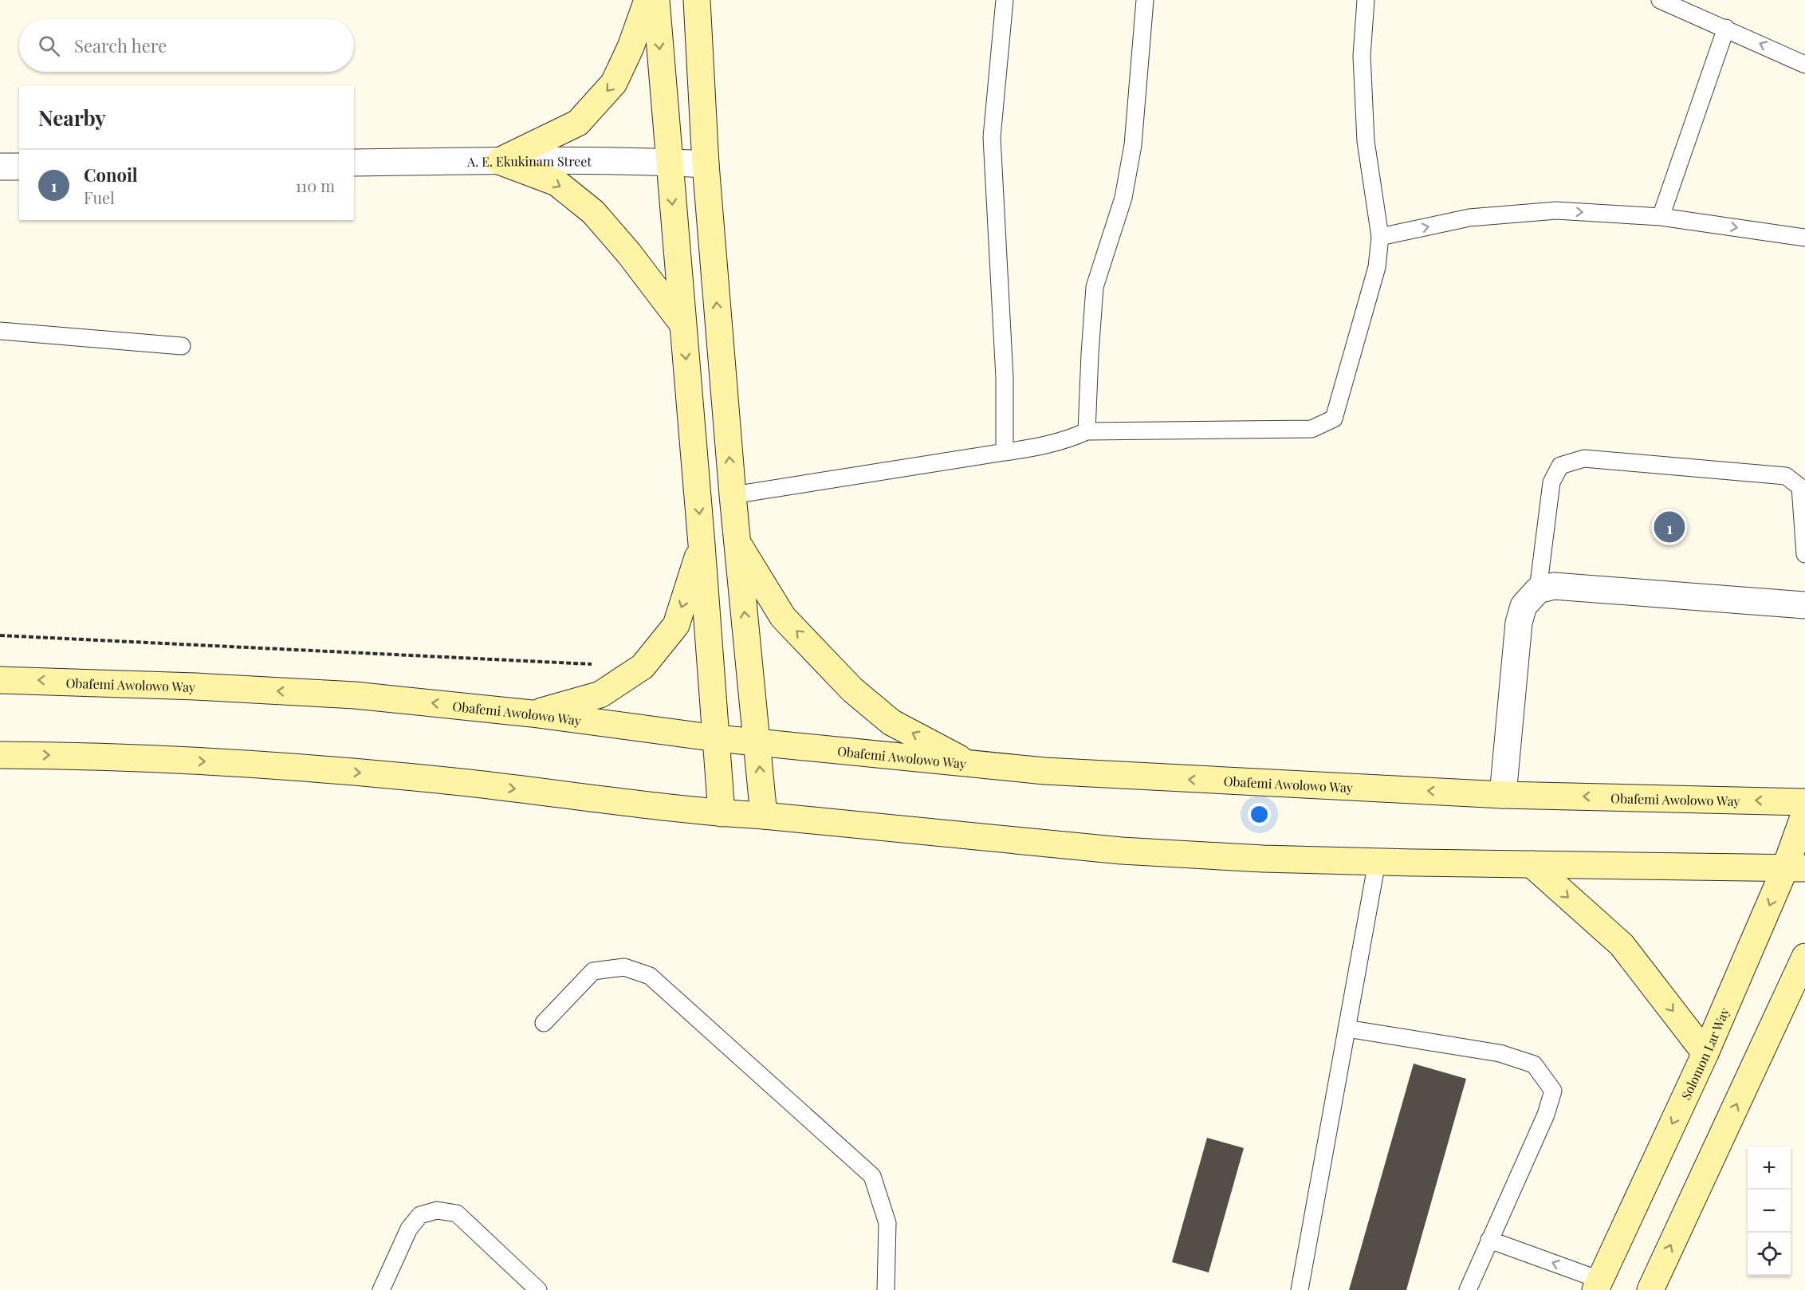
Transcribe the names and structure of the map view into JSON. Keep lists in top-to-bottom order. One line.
{"streets":{"main road":["Obafemi Awolowo Way","Solomon Lar Way"],"street":["A. E. Ekukinam Street"]},"page":{"search":"Search here","heading":"Nearby","list":[{"mark":"1","name":"Conoil","note":"Fuel","value":"110 m"}],"pins":"1","map_buttons":["+","−"]}}
